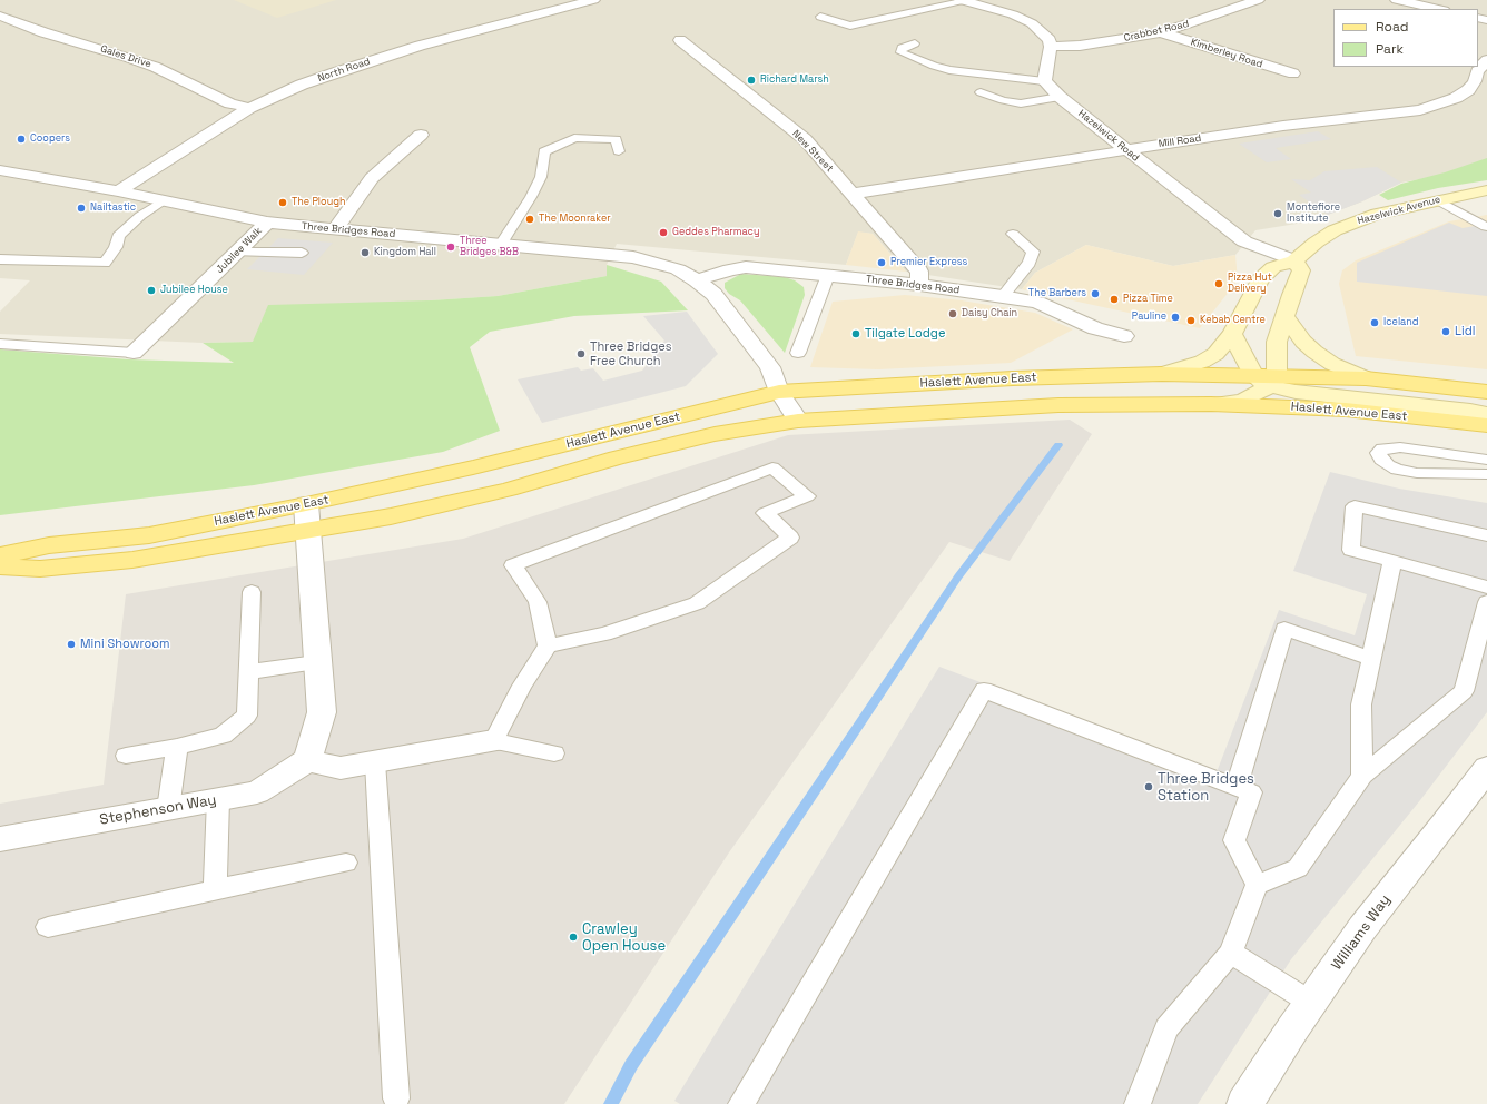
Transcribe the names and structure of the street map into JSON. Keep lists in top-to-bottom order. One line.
{"streets":{"main road":["Haslett Avenue East"],"street":["Crabbet Road","Kimberley Road","Gales Drive","North Road","Hazelwick Road","Mill Road","New Street","Hazelwick Avenue","Three Bridges Road","Jubilee Walk","Stephenson Way","Williams Way"]},"crossings":[["Crabbet Road","Kimberley Road"],["Gales Drive","North Road"],["North Road","Three Bridges Road"],["Hazelwick Road","Mill Road"],["Hazelwick Road","Hazelwick Avenue"],["Mill Road","New Street"],["New Street","Three Bridges Road"],["Hazelwick Avenue","Haslett Avenue East"],["Three Bridges Road","Jubilee Walk"],["Three Bridges Road","Haslett Avenue East"]],"places":["Richard Marsh","Coopers","The Plough","Nailtastic","Montefiore Institute","The Moonraker","Geddes Pharmacy","Three Bridges B&B","Kingdom Hall","Premier Express","Pizza Hut Delivery","Jubilee House","The Barbers","Pizza Time","Daisy Chain","Pauline","Kebab Centre","Iceland","Lidl","Tilgate Lodge","Three Bridges Free Church","Mini Showroom","Three Bridges Station","Crawley Open House"],"legend":["Road","Park"]}
